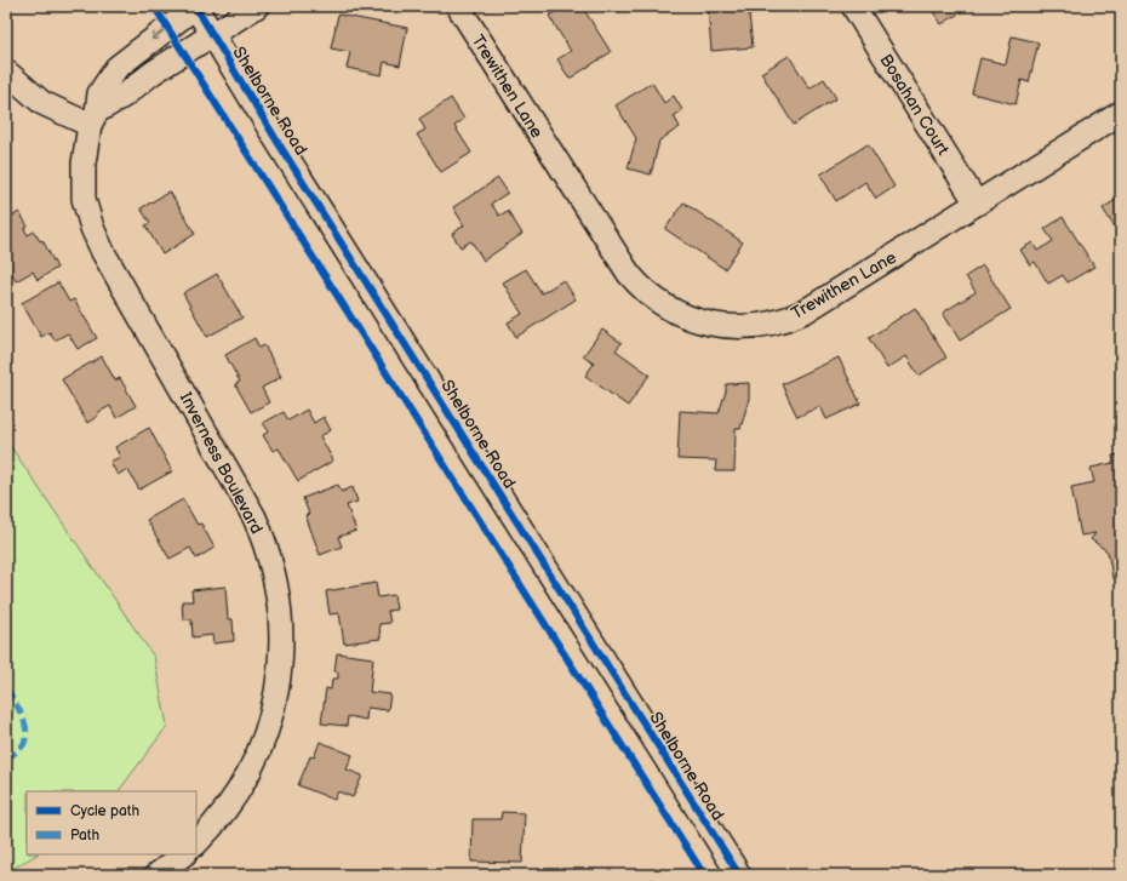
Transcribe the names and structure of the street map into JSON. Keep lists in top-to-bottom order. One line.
{"streets":{"street":["Trewithen Lane","Shelborne Road","Bosahan Court","Inverness Boulevard"]},"crossings":[["Trewithen Lane","Bosahan Court"],["Shelborne Road","Inverness Boulevard"]],"legend":["Cycle path","Path"]}
